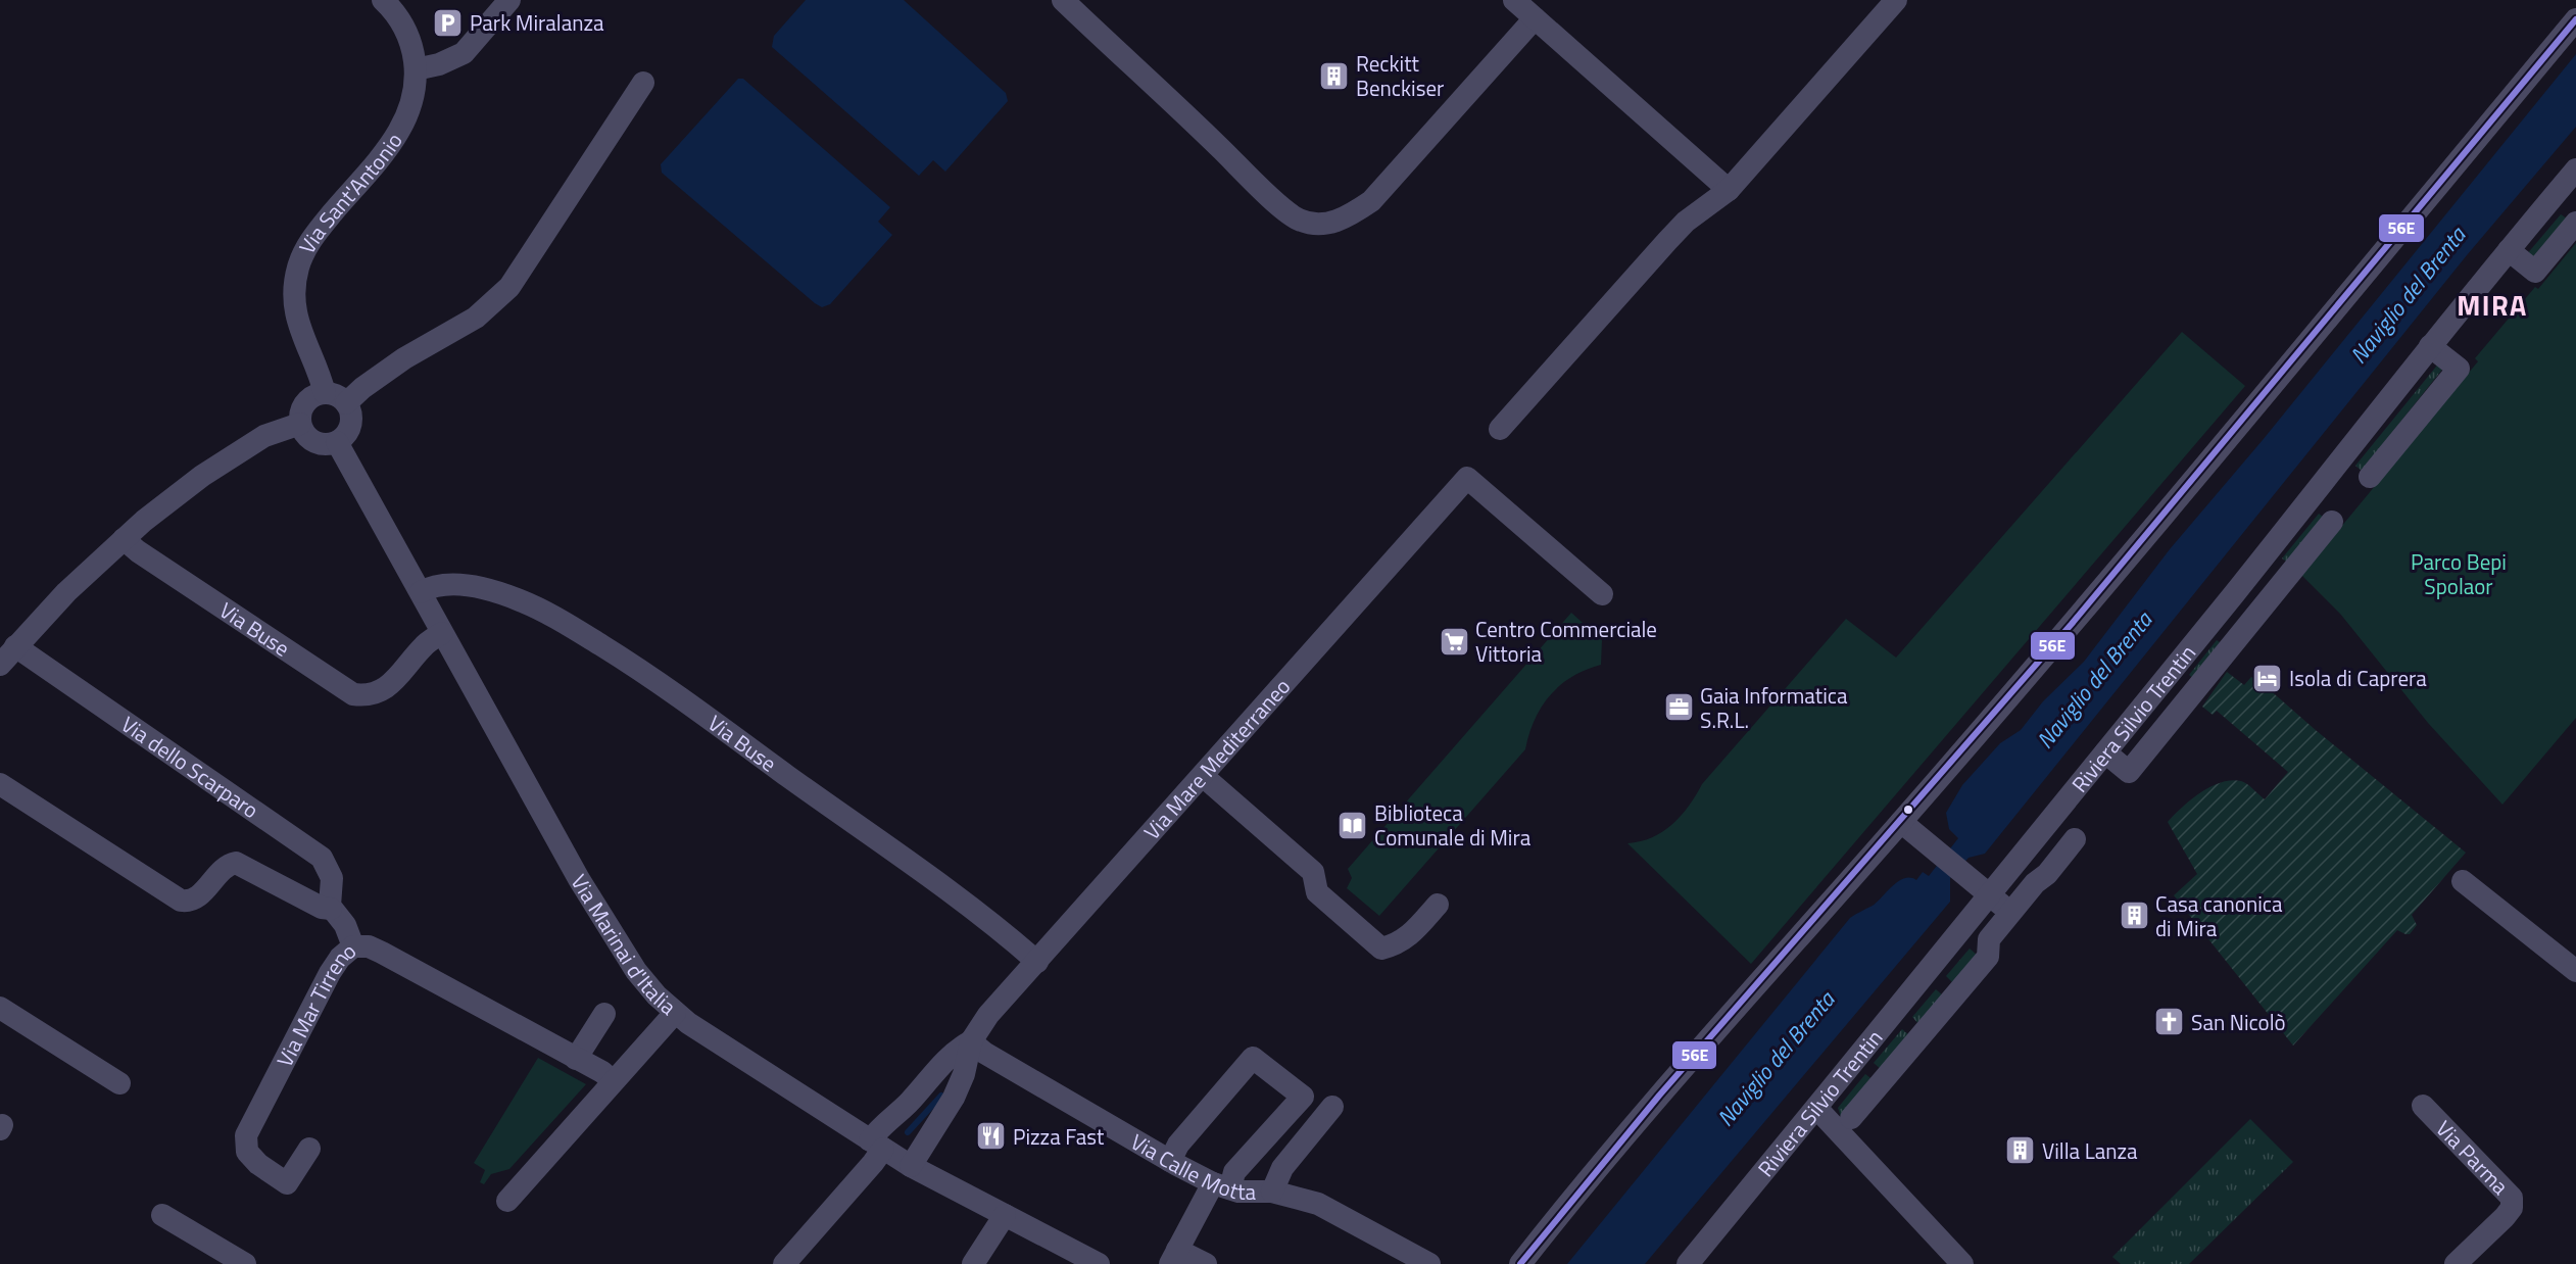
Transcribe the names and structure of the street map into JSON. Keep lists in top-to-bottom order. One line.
{"streets":{"street":["Via Sant'Antonio","Via Buse","Riviera Silvio Trentin","Via Mare Mediterraneo","Via dello Scarparo","Via Marinai d'Italia","Via Mar Tirreno","Via Parma","Via Calle Motta"]},"crossings":[["Via Sant'Antonio","Via Marinai d'Italia"],["Via Buse","Via Mare Mediterraneo"],["Via Buse","Via Marinai d'Italia"],["Via Mare Mediterraneo","Via Marinai d'Italia"],["Via Mare Mediterraneo","Via Calle Motta"]],"districts":["MIRA"],"water":["Naviglio del Brenta"],"parks":["Parco Bepi Spolaor"],"places":{"parking":["Park Miralanza"],"building":["Reckitt Benckiser","Casa canonica di Mira","Villa Lanza"],"supermarket":["Centro Commerciale Vittoria"],"hotel":["Isola di Caprera"],"office":["Gaia Informatica S.R.L."],"library":["Biblioteca Comunale di Mira"],"church":["San Nicolò"],"restaurant":["Pizza Fast"]},"lines":["transit line 56E"]}
